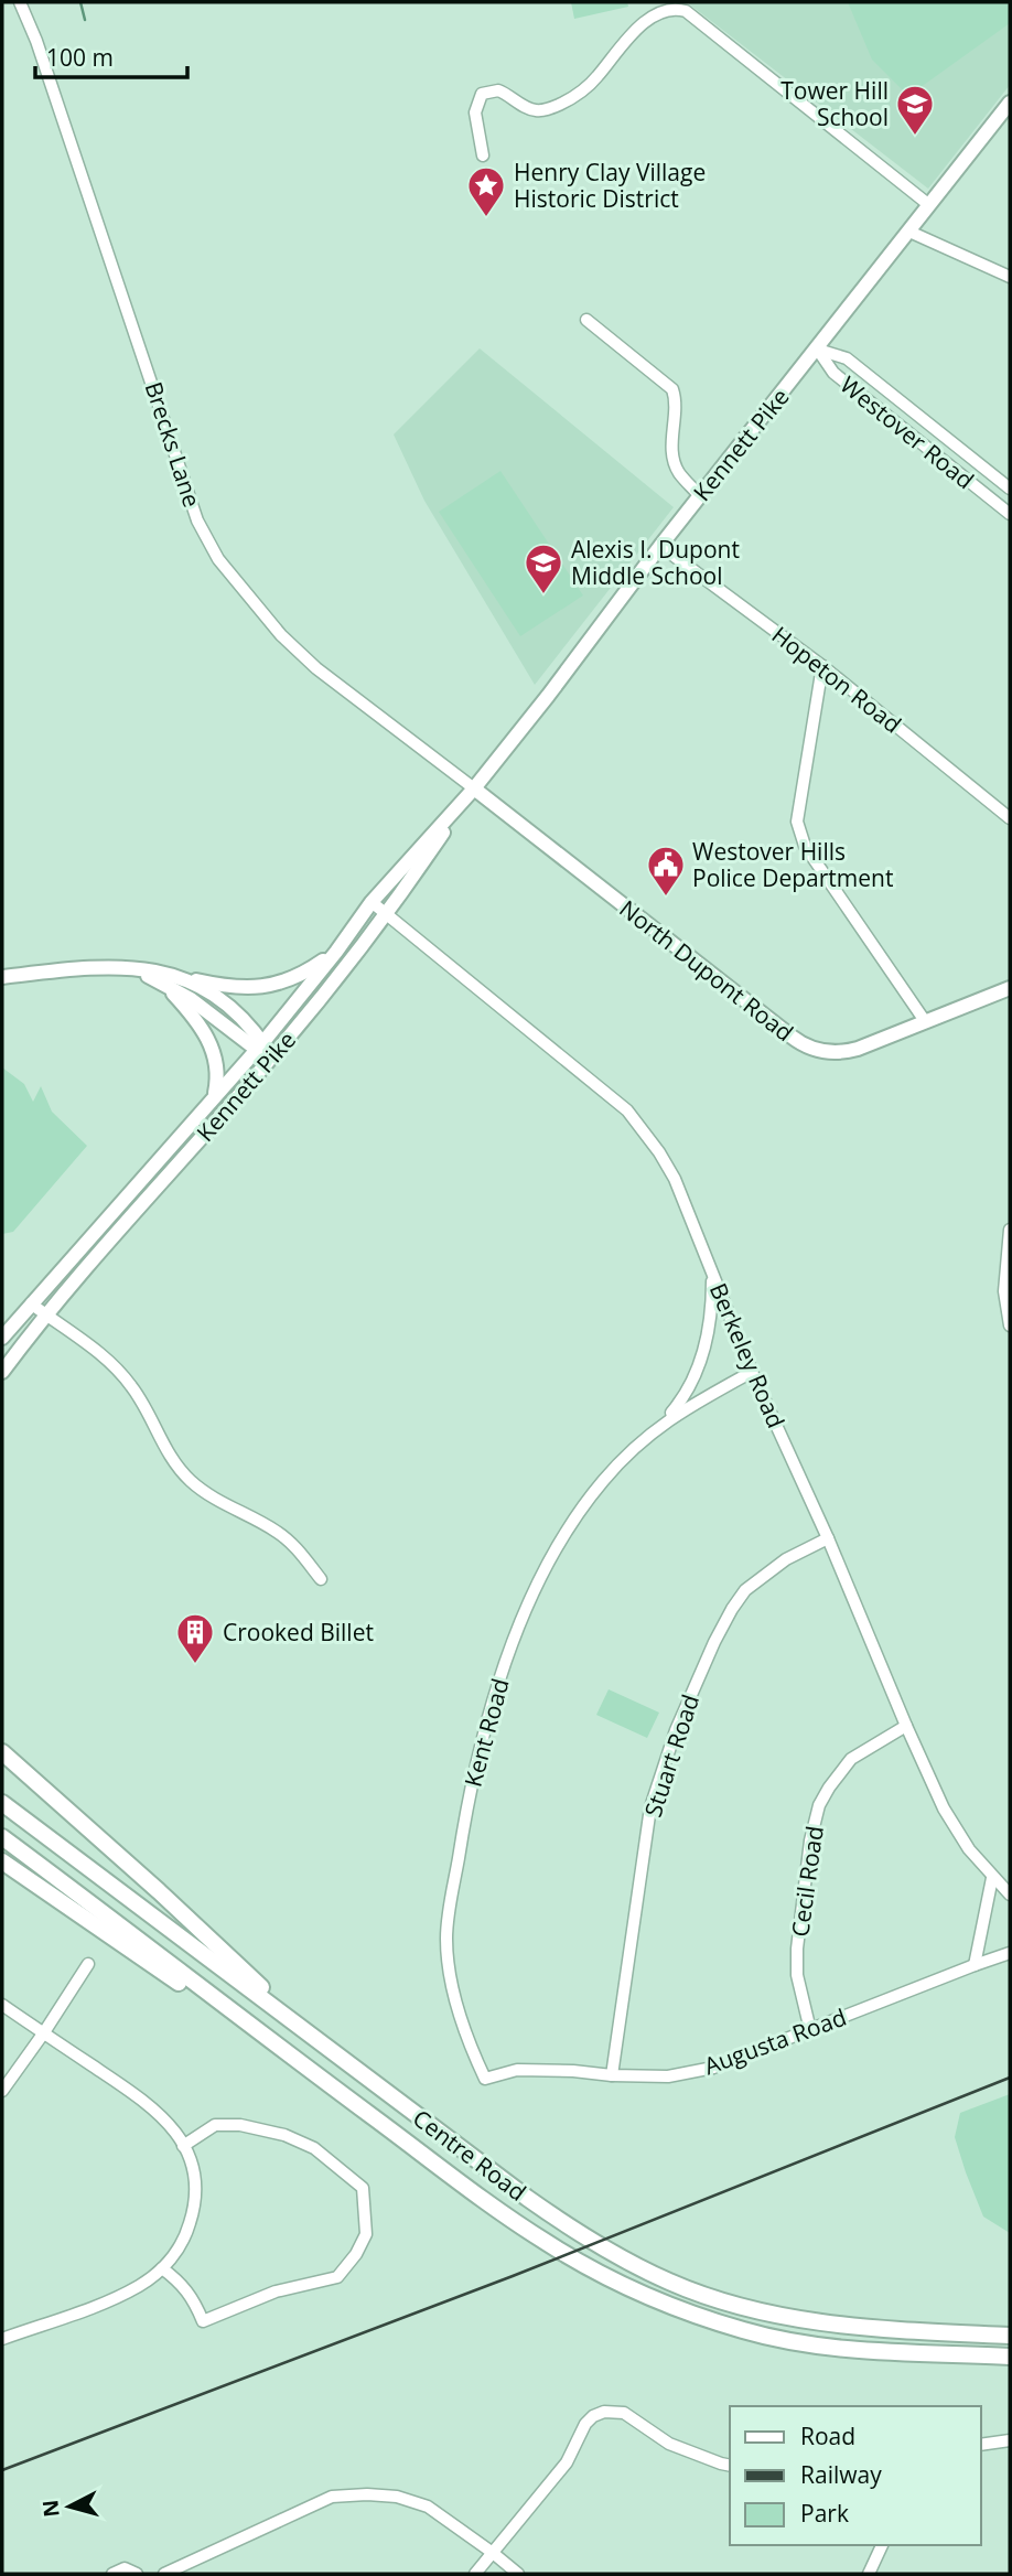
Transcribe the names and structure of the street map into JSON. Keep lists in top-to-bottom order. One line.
{"streets":{"highway":["Centre Road"],"main road":["Kennett Pike","North Dupont Road"],"street":["Westover Road","Brecks Lane","Hopeton Road","Berkeley Road","Kent Road","Stuart Road","Cecil Road","Augusta Road"]},"crossings":[["Westover Road","Kennett Pike"],["Brecks Lane","Kennett Pike"],["Brecks Lane","North Dupont Road"],["Kennett Pike","Hopeton Road"],["Kennett Pike","North Dupont Road"],["Kennett Pike","Berkeley Road"],["Berkeley Road","Kent Road"],["Berkeley Road","Stuart Road"],["Berkeley Road","Cecil Road"],["Kent Road","Augusta Road"],["Stuart Road","Augusta Road"],["Cecil Road","Augusta Road"]],"places":{"school or university":["Tower Hill School","Alexis I. Dupont Middle School"],"place":["Henry Clay Village Historic District"],"public building":["Westover Hills Police Department"],"building":["Crooked Billet"]},"legend":["Road","Railway","Park"],"scale_bar":"100 m","north":"left"}
